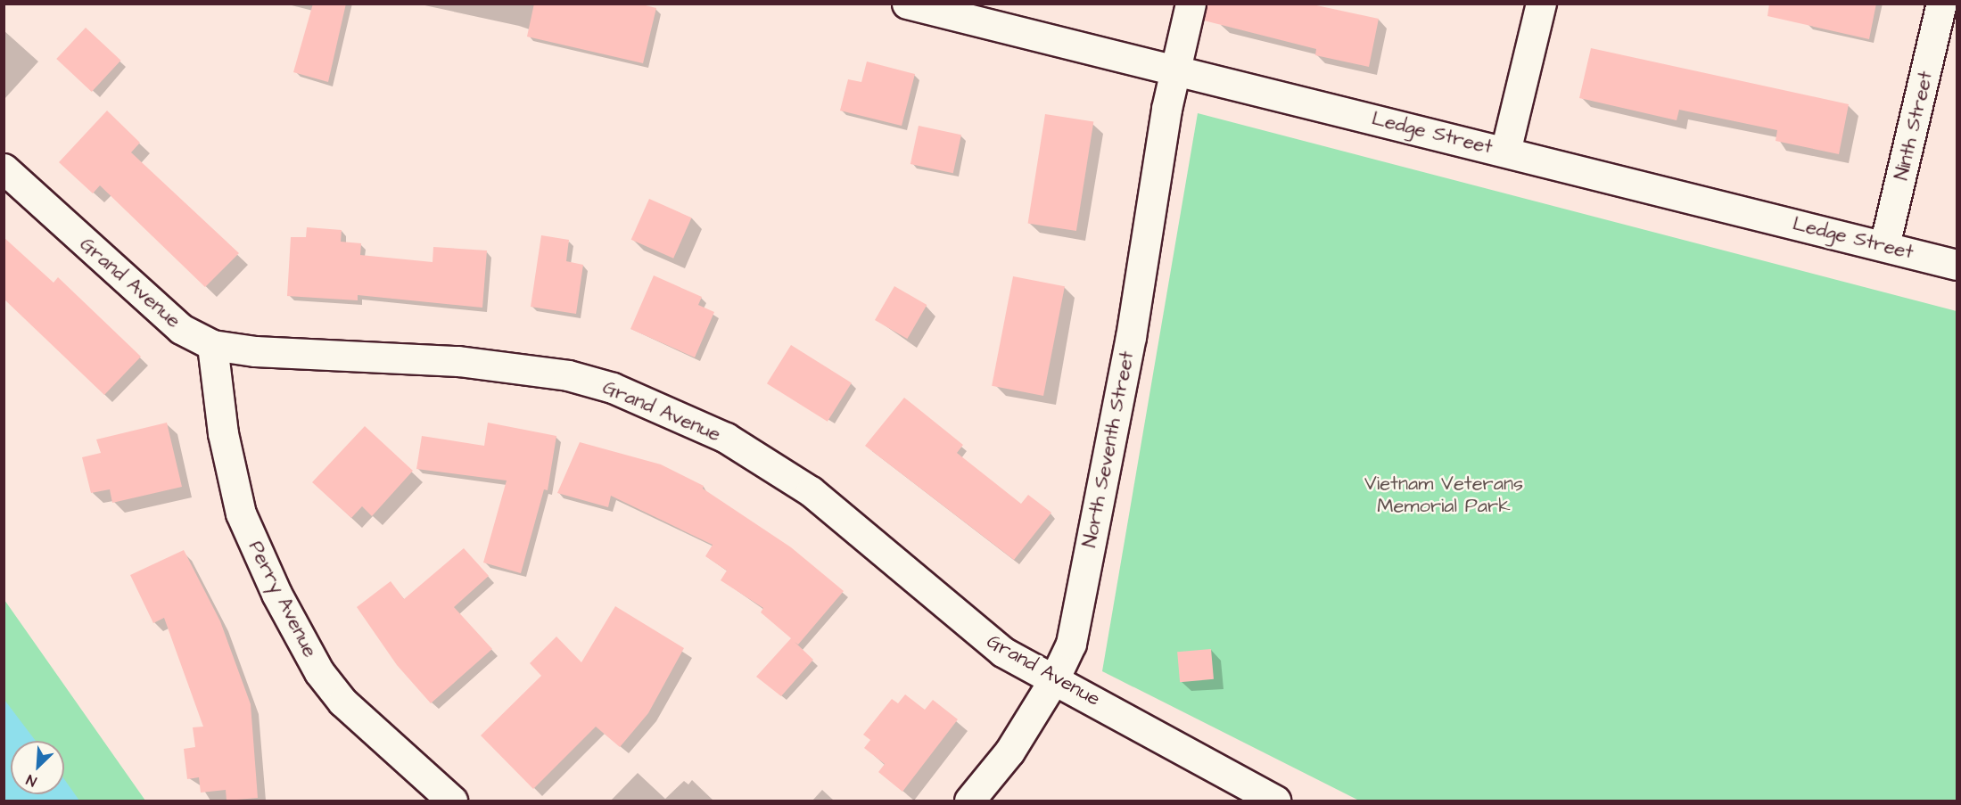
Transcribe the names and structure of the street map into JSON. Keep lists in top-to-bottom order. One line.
{"streets":{"street":["Ninth Street","Ledge Street","Grand Avenue","North Seventh Street","Perry Avenue"]},"crossings":[["Ninth Street","Ledge Street"],["Ledge Street","North Seventh Street"],["Grand Avenue","North Seventh Street"],["Grand Avenue","Perry Avenue"]],"parks":["Vietnam Veterans Memorial Park"],"north":"bottom left"}
